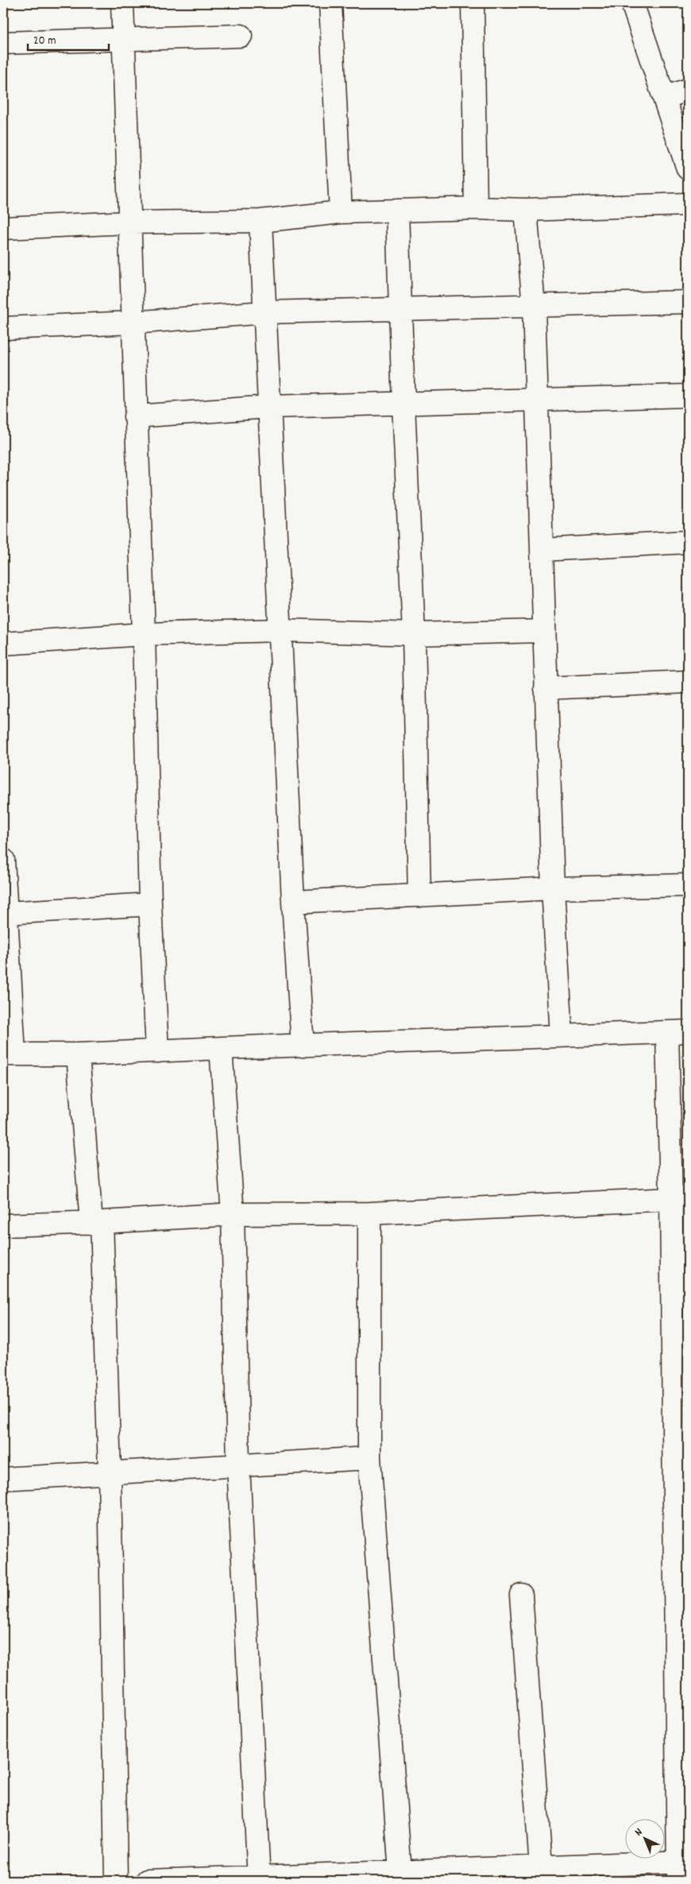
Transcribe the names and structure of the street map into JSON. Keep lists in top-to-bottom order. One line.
{"scale_bar":"20 m","north":"top left"}
